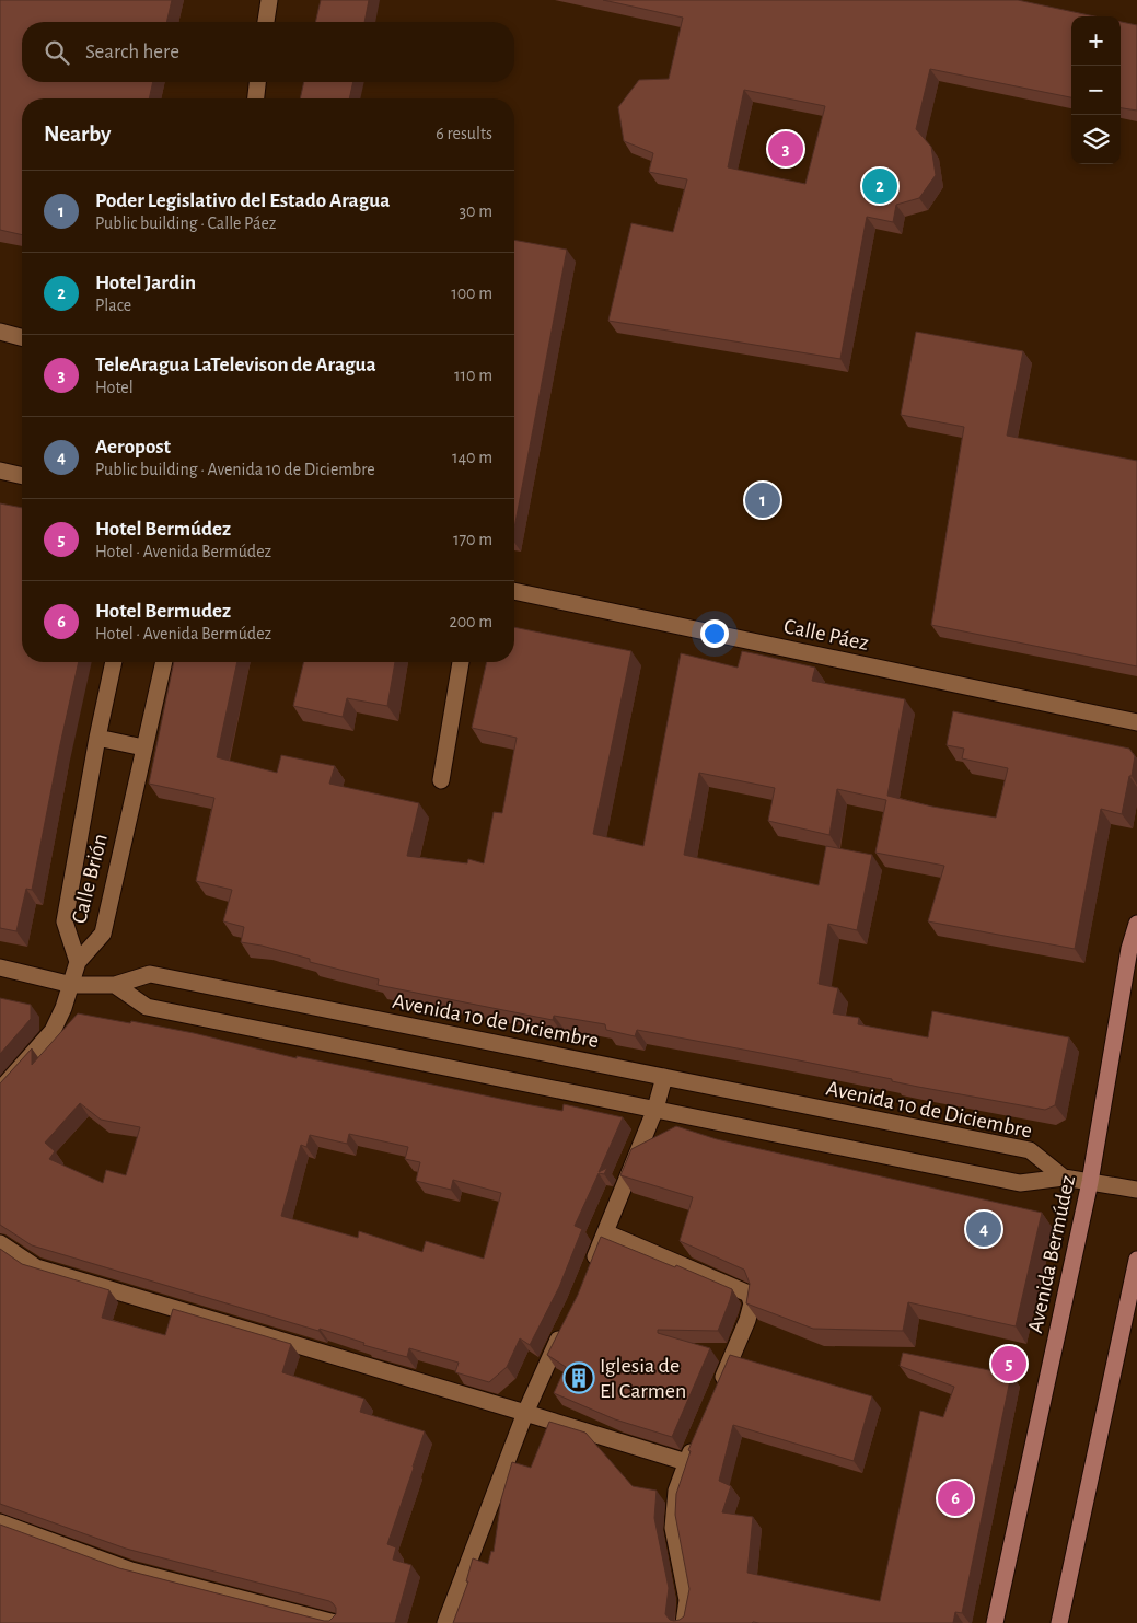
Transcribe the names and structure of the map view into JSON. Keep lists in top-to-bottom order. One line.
{"streets":{"street":["Calle Páez","Calle Brión","Avenida 10 de Diciembre","Avenida Bermúdez"]},"places":{"building":["Iglesia de El Carmen"]},"page":{"map_buttons":["+","−"],"search":"Search here","heading":["Nearby","6 results"],"pins":["3","2","1","4","5","6"],"list":[{"mark":"1","name":"Poder Legislativo del Estado Aragua","note":"Public building · Calle Páez","value":"30 m"},{"mark":"2","name":"Hotel Jardin","note":"Place","value":"100 m"},{"mark":"3","name":"TeleAragua LaTelevison de Aragua","note":"Hotel","value":"110 m"},{"mark":"4","name":"Aeropost","note":"Public building · Avenida 10 de Diciembre","value":"140 m"},{"mark":"5","name":"Hotel Bermúdez","note":"Hotel · Avenida Bermúdez","value":"170 m"},{"mark":"6","name":"Hotel Bermudez","note":"Hotel · Avenida Bermúdez","value":"200 m"}]}}
